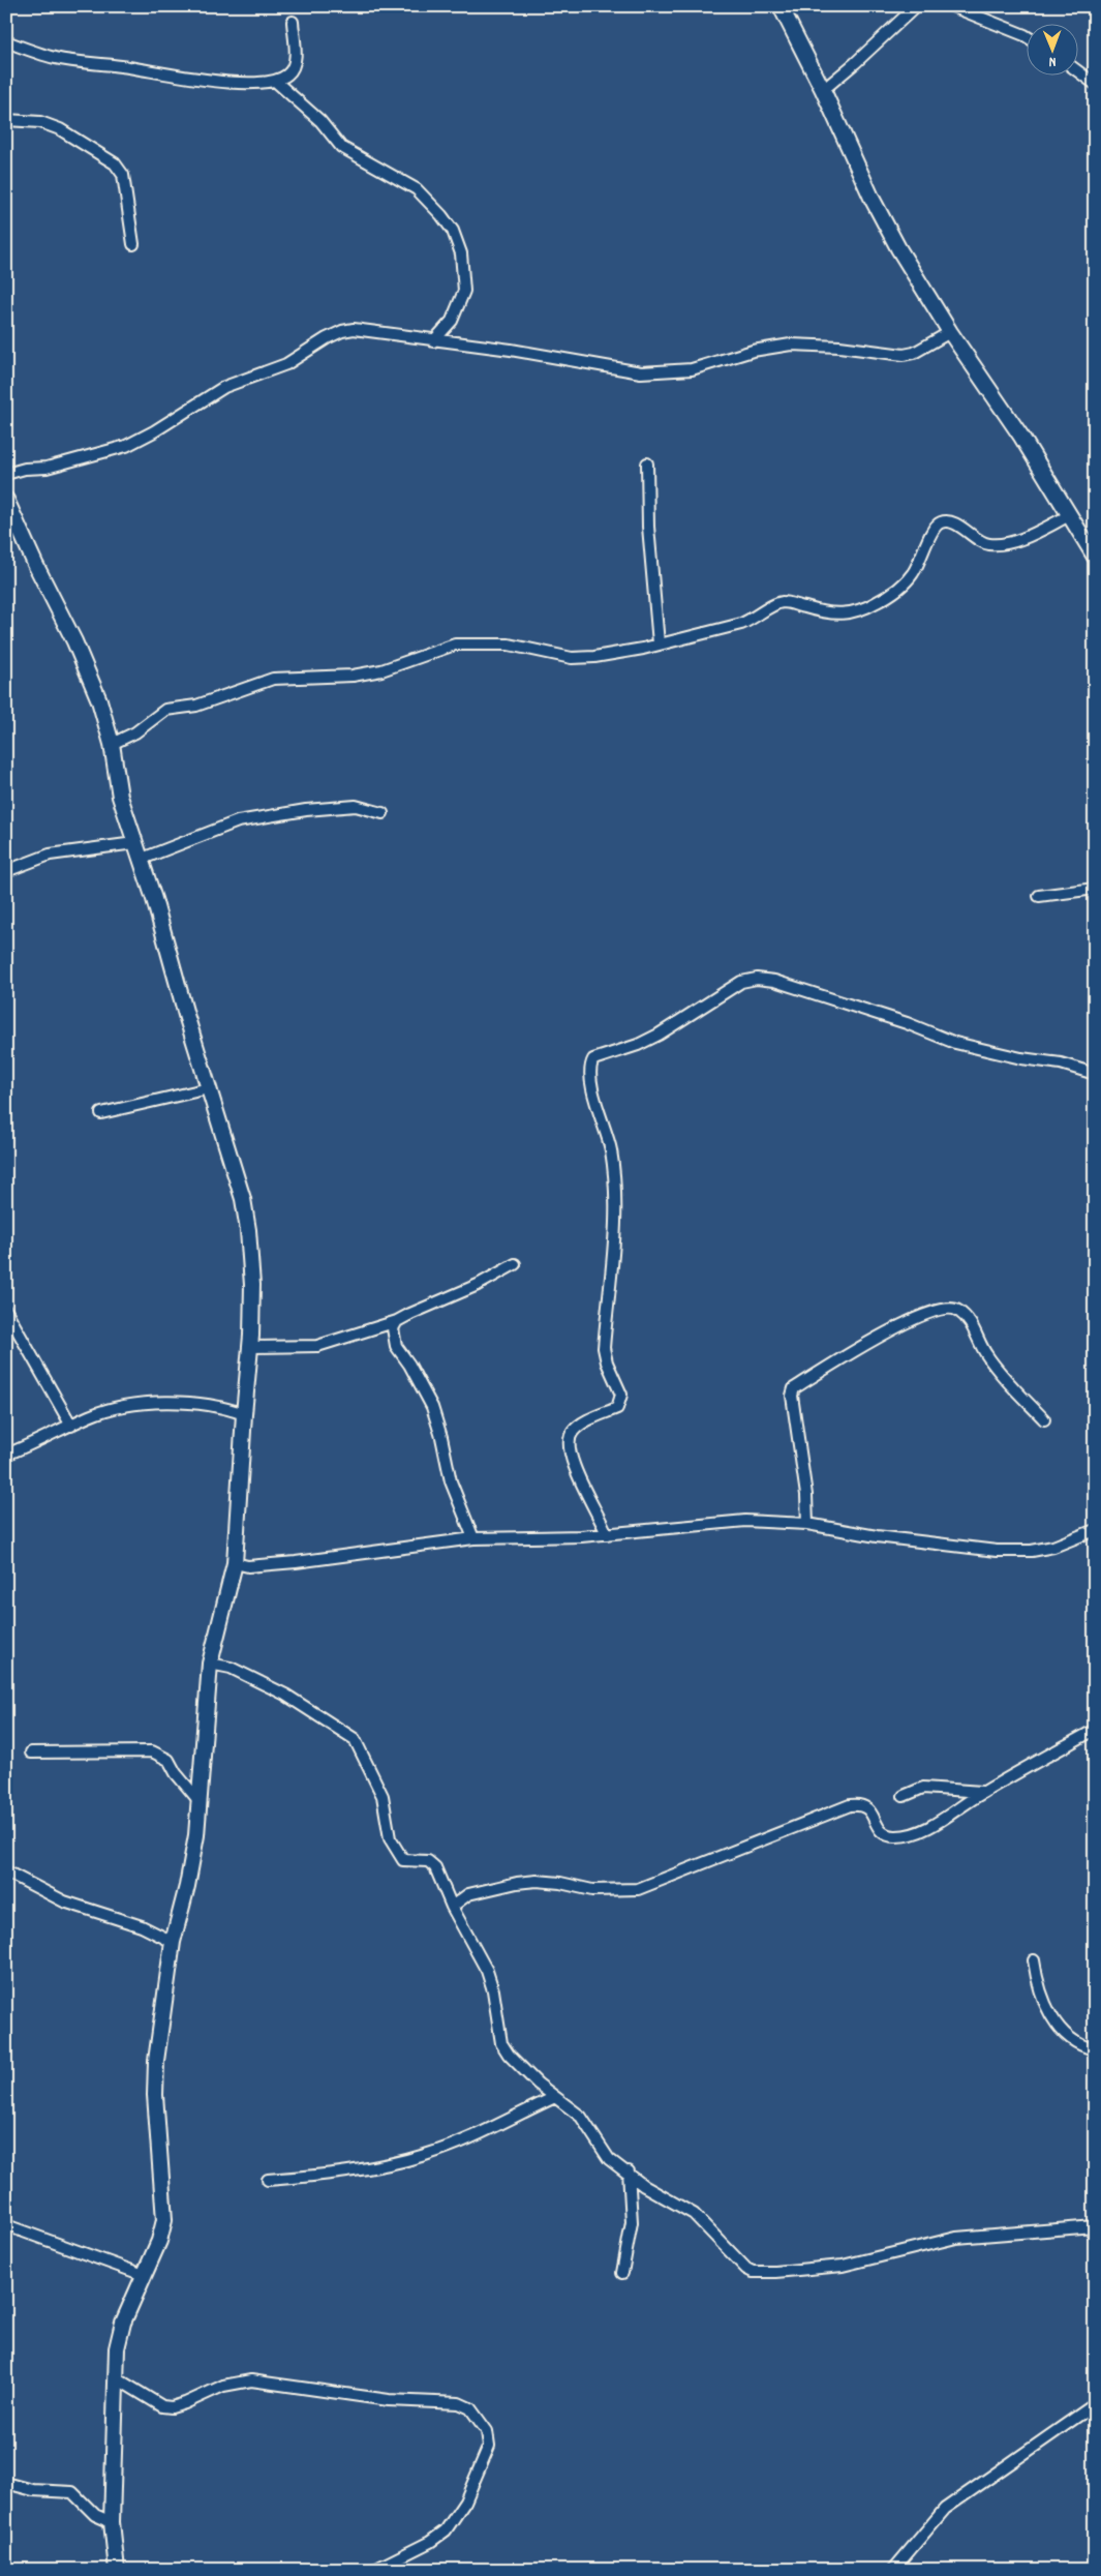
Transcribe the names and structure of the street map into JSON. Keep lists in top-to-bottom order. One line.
{"north":"bottom"}
